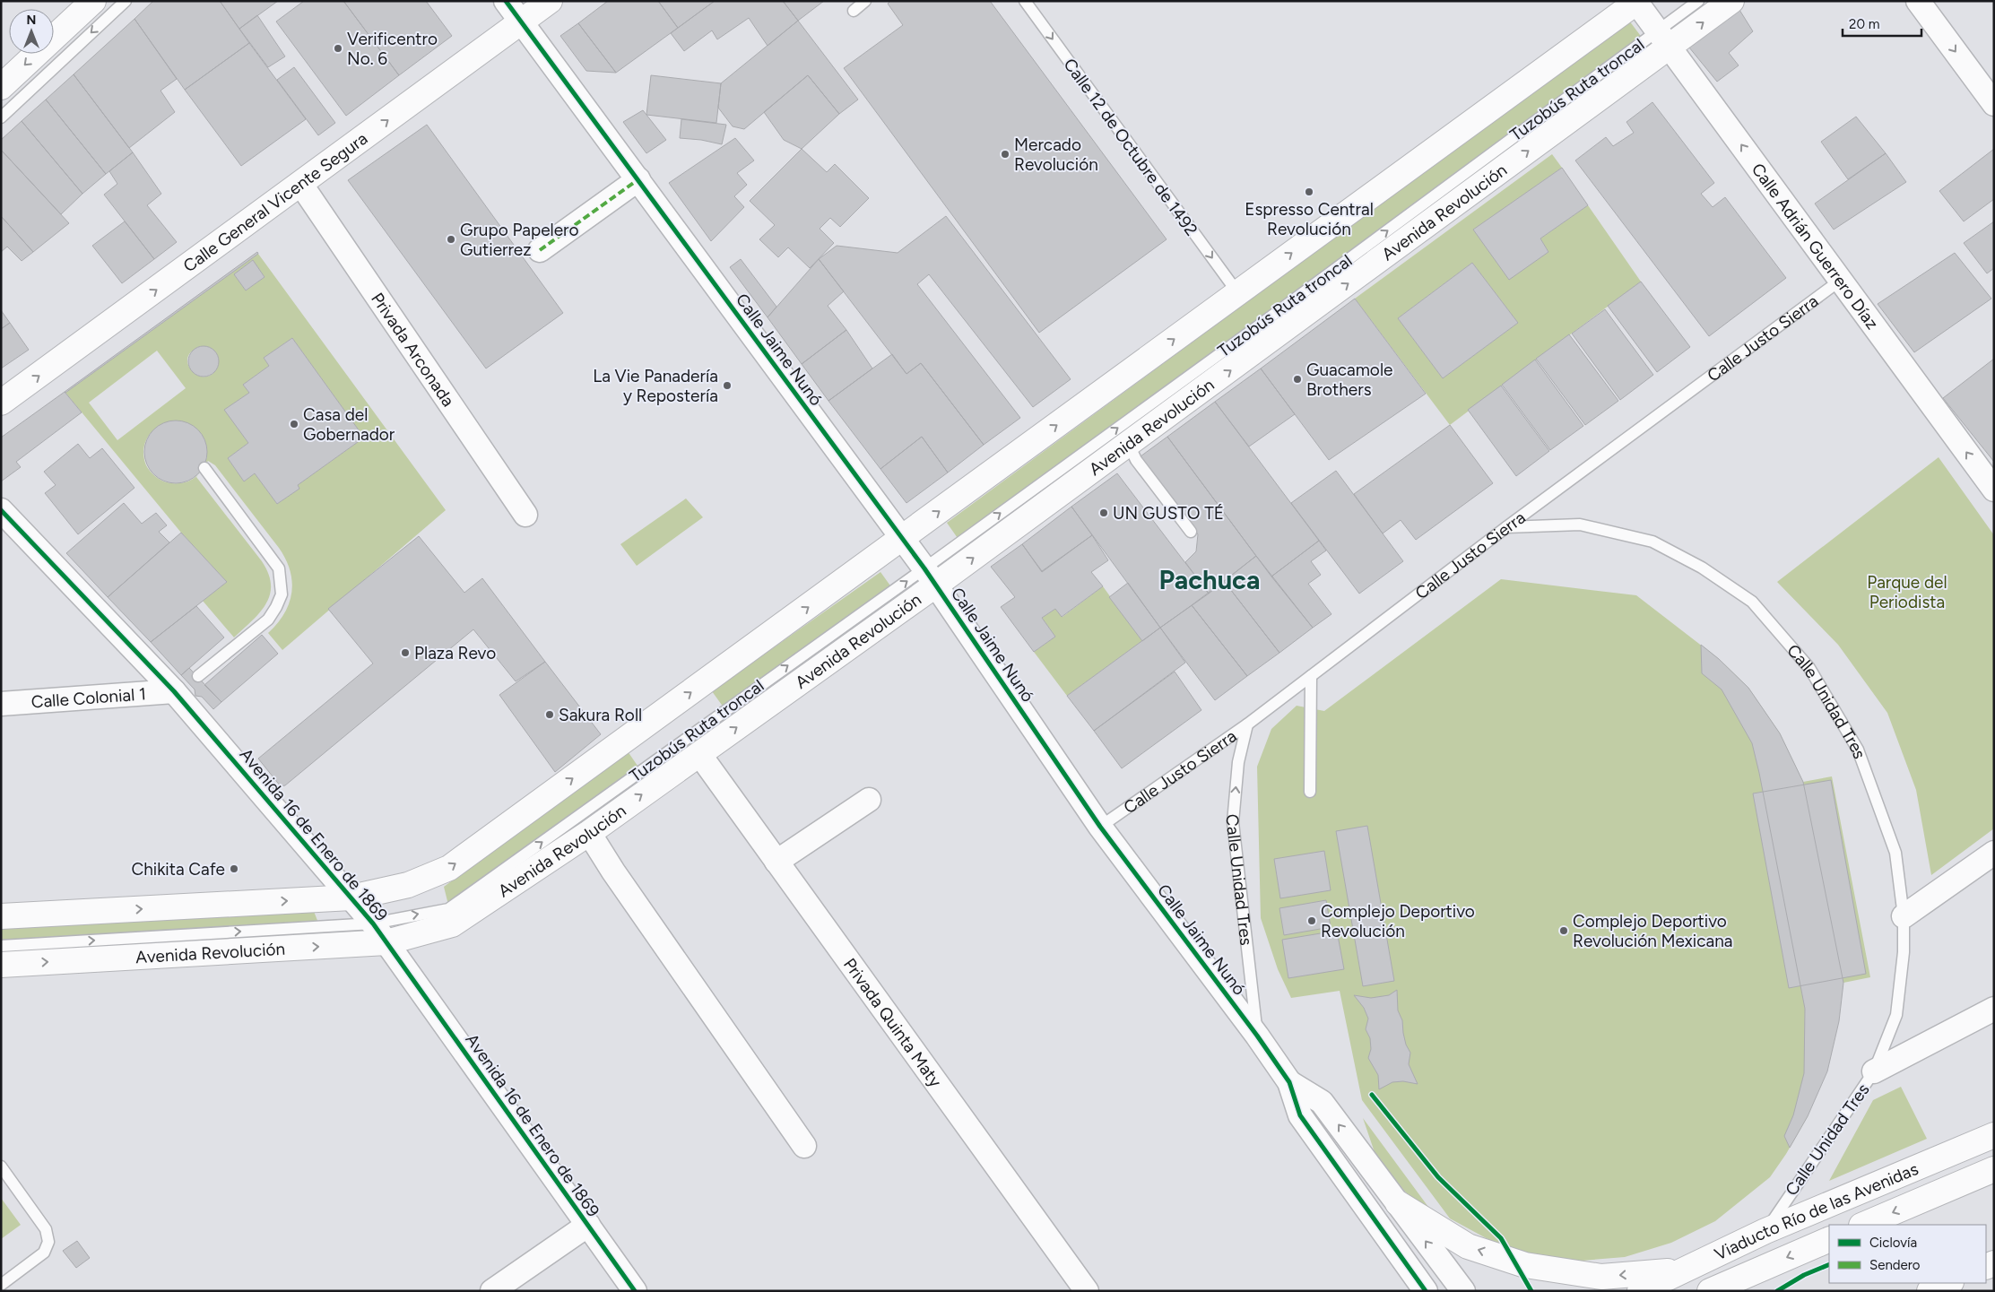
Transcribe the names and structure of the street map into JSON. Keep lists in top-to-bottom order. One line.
{"streets":{"main road":["Calle General Vicente Segura","Avenida Revolución","Viaducto Río de las Avenidas"],"street":["Calle Adrián Guerrero Díaz","Privada Arconada","Calle Jaime Nunó","Calle Colonial 1","Calle Unidad Tres","Avenida 16 de Enero de 1869","Privada Quinta Maty"],"lane":["Tuzobús Ruta troncal","Calle 12 de Octubre de 1492","Calle Justo Sierra"]},"crossings":[["Tuzobús Ruta troncal","Avenida Revolución"],["Tuzobús Ruta troncal","Calle Adrián Guerrero Díaz"],["Tuzobús Ruta troncal","Calle Jaime Nunó"],["Tuzobús Ruta troncal","Avenida 16 de Enero de 1869"],["Calle General Vicente Segura","Privada Arconada"],["Calle General Vicente Segura","Calle Jaime Nunó"],["Avenida Revolución","Calle Adrián Guerrero Díaz"],["Avenida Revolución","Calle Jaime Nunó"],["Avenida Revolución","Avenida 16 de Enero de 1869"],["Avenida Revolución","Privada Quinta Maty"],["Calle Adrián Guerrero Díaz","Calle Justo Sierra"],["Calle Justo Sierra","Calle Jaime Nunó"],["Calle Justo Sierra","Calle Unidad Tres"],["Calle Jaime Nunó","Calle Unidad Tres"],["Calle Colonial 1","Avenida 16 de Enero de 1869"],["Calle Unidad Tres","Viaducto Río de las Avenidas"]],"one_way":["Tuzobús Ruta troncal","Calle 12 de Octubre de 1492","Calle General Vicente Segura","Calle Adrián Guerrero Díaz"],"districts":["Pachuca"],"parks":["Parque del Periodista"],"places":["Verificentro No. 6","Mercado Revolución","Espresso Central Revolución","Grupo Papelero Gutierrez","Guacamole Brothers","La Vie Panadería y Repostería","Casa del Gobernador","UN GUSTO TÉ","Plaza Revo","Sakura Roll","Chikita Cafe","Complejo Deportivo Revolución","Complejo Deportivo Revolución Mexicana"],"legend":["Ciclovía","Sendero"],"scale_bar":"20 m","north":"top"}
